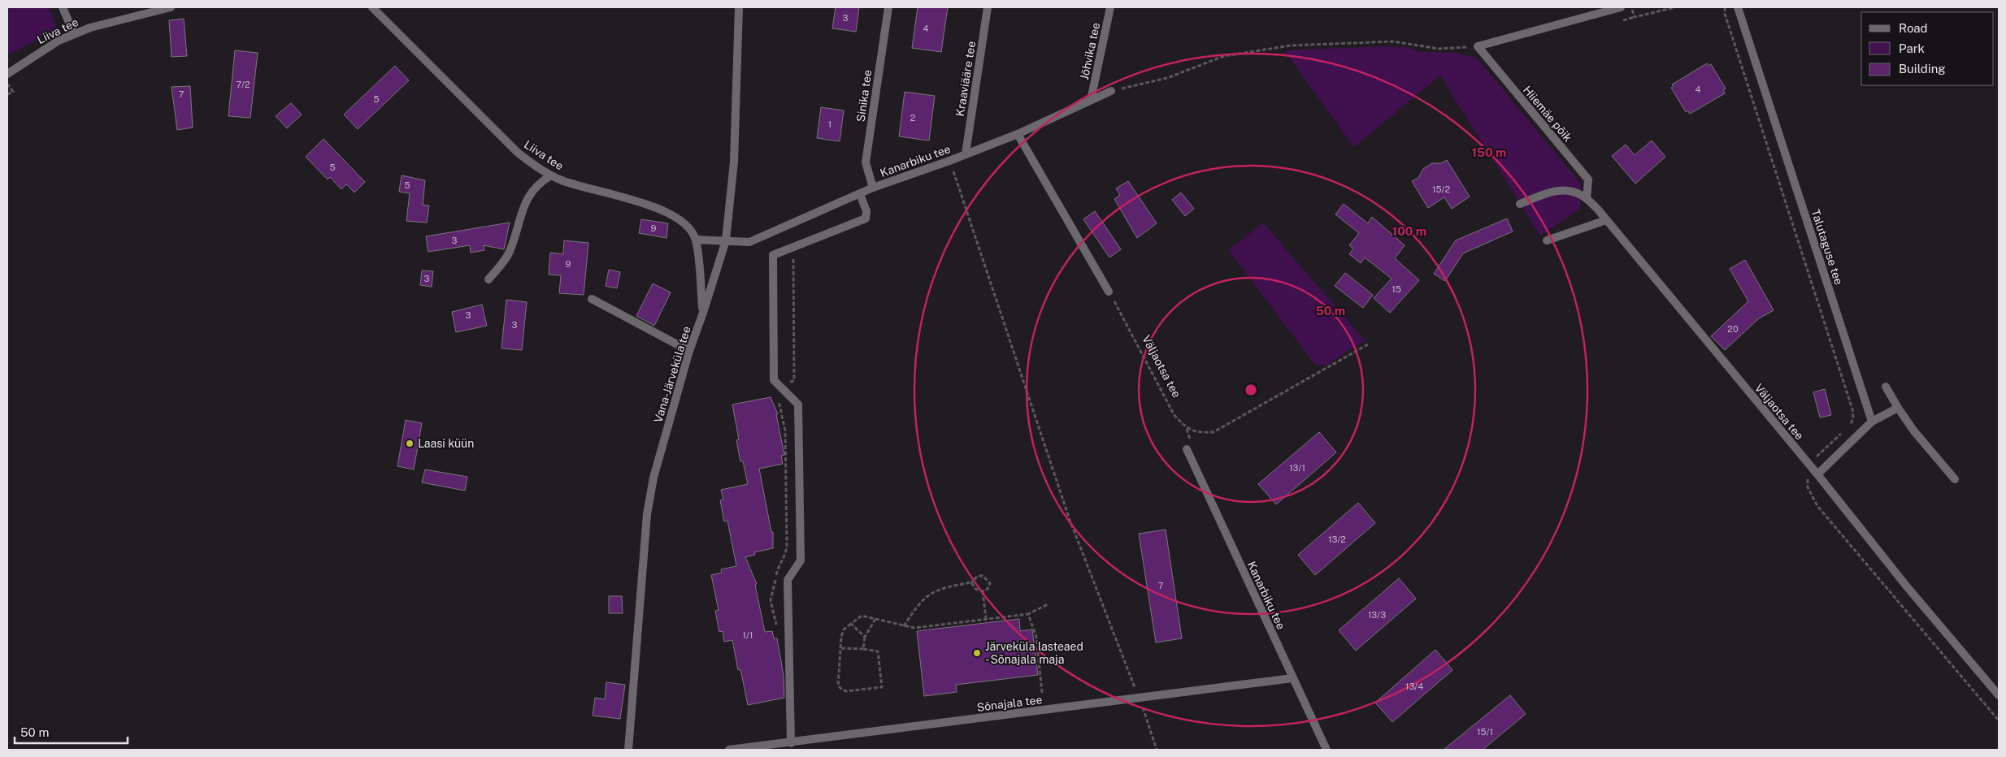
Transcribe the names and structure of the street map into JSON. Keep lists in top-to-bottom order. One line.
{"streets":{"street":["Liiva tee","Jõhvika tee","Kraaviääre tee","Sinika tee","Hiiemäe põik","Kanarbiku tee","Talutaguse tee","Väljaotsa tee","Vana-Järveküla tee","Sõnajala tee"]},"crossings":[["Liiva tee","Kanarbiku tee"],["Jõhvika tee","Kanarbiku tee"],["Kraaviääre tee","Kanarbiku tee"],["Sinika tee","Kanarbiku tee"],["Hiiemäe põik","Väljaotsa tee"],["Kanarbiku tee","Vana-Järveküla tee"],["Kanarbiku tee","Sõnajala tee"]],"places":["Laasi küün","Järveküla lasteaed - Sõnajala maja"],"house_numbers":["3","4","7/2","4","7","5","2","1","5","5","15/2","9","3","9","3","15","3","3","20","13/1","13/2","7","13/3","1/1","13/4","15/1"],"legend":["Road","Park","Building"],"scale_bar":"50 m","rings":["150 m","100 m","50 m"]}
